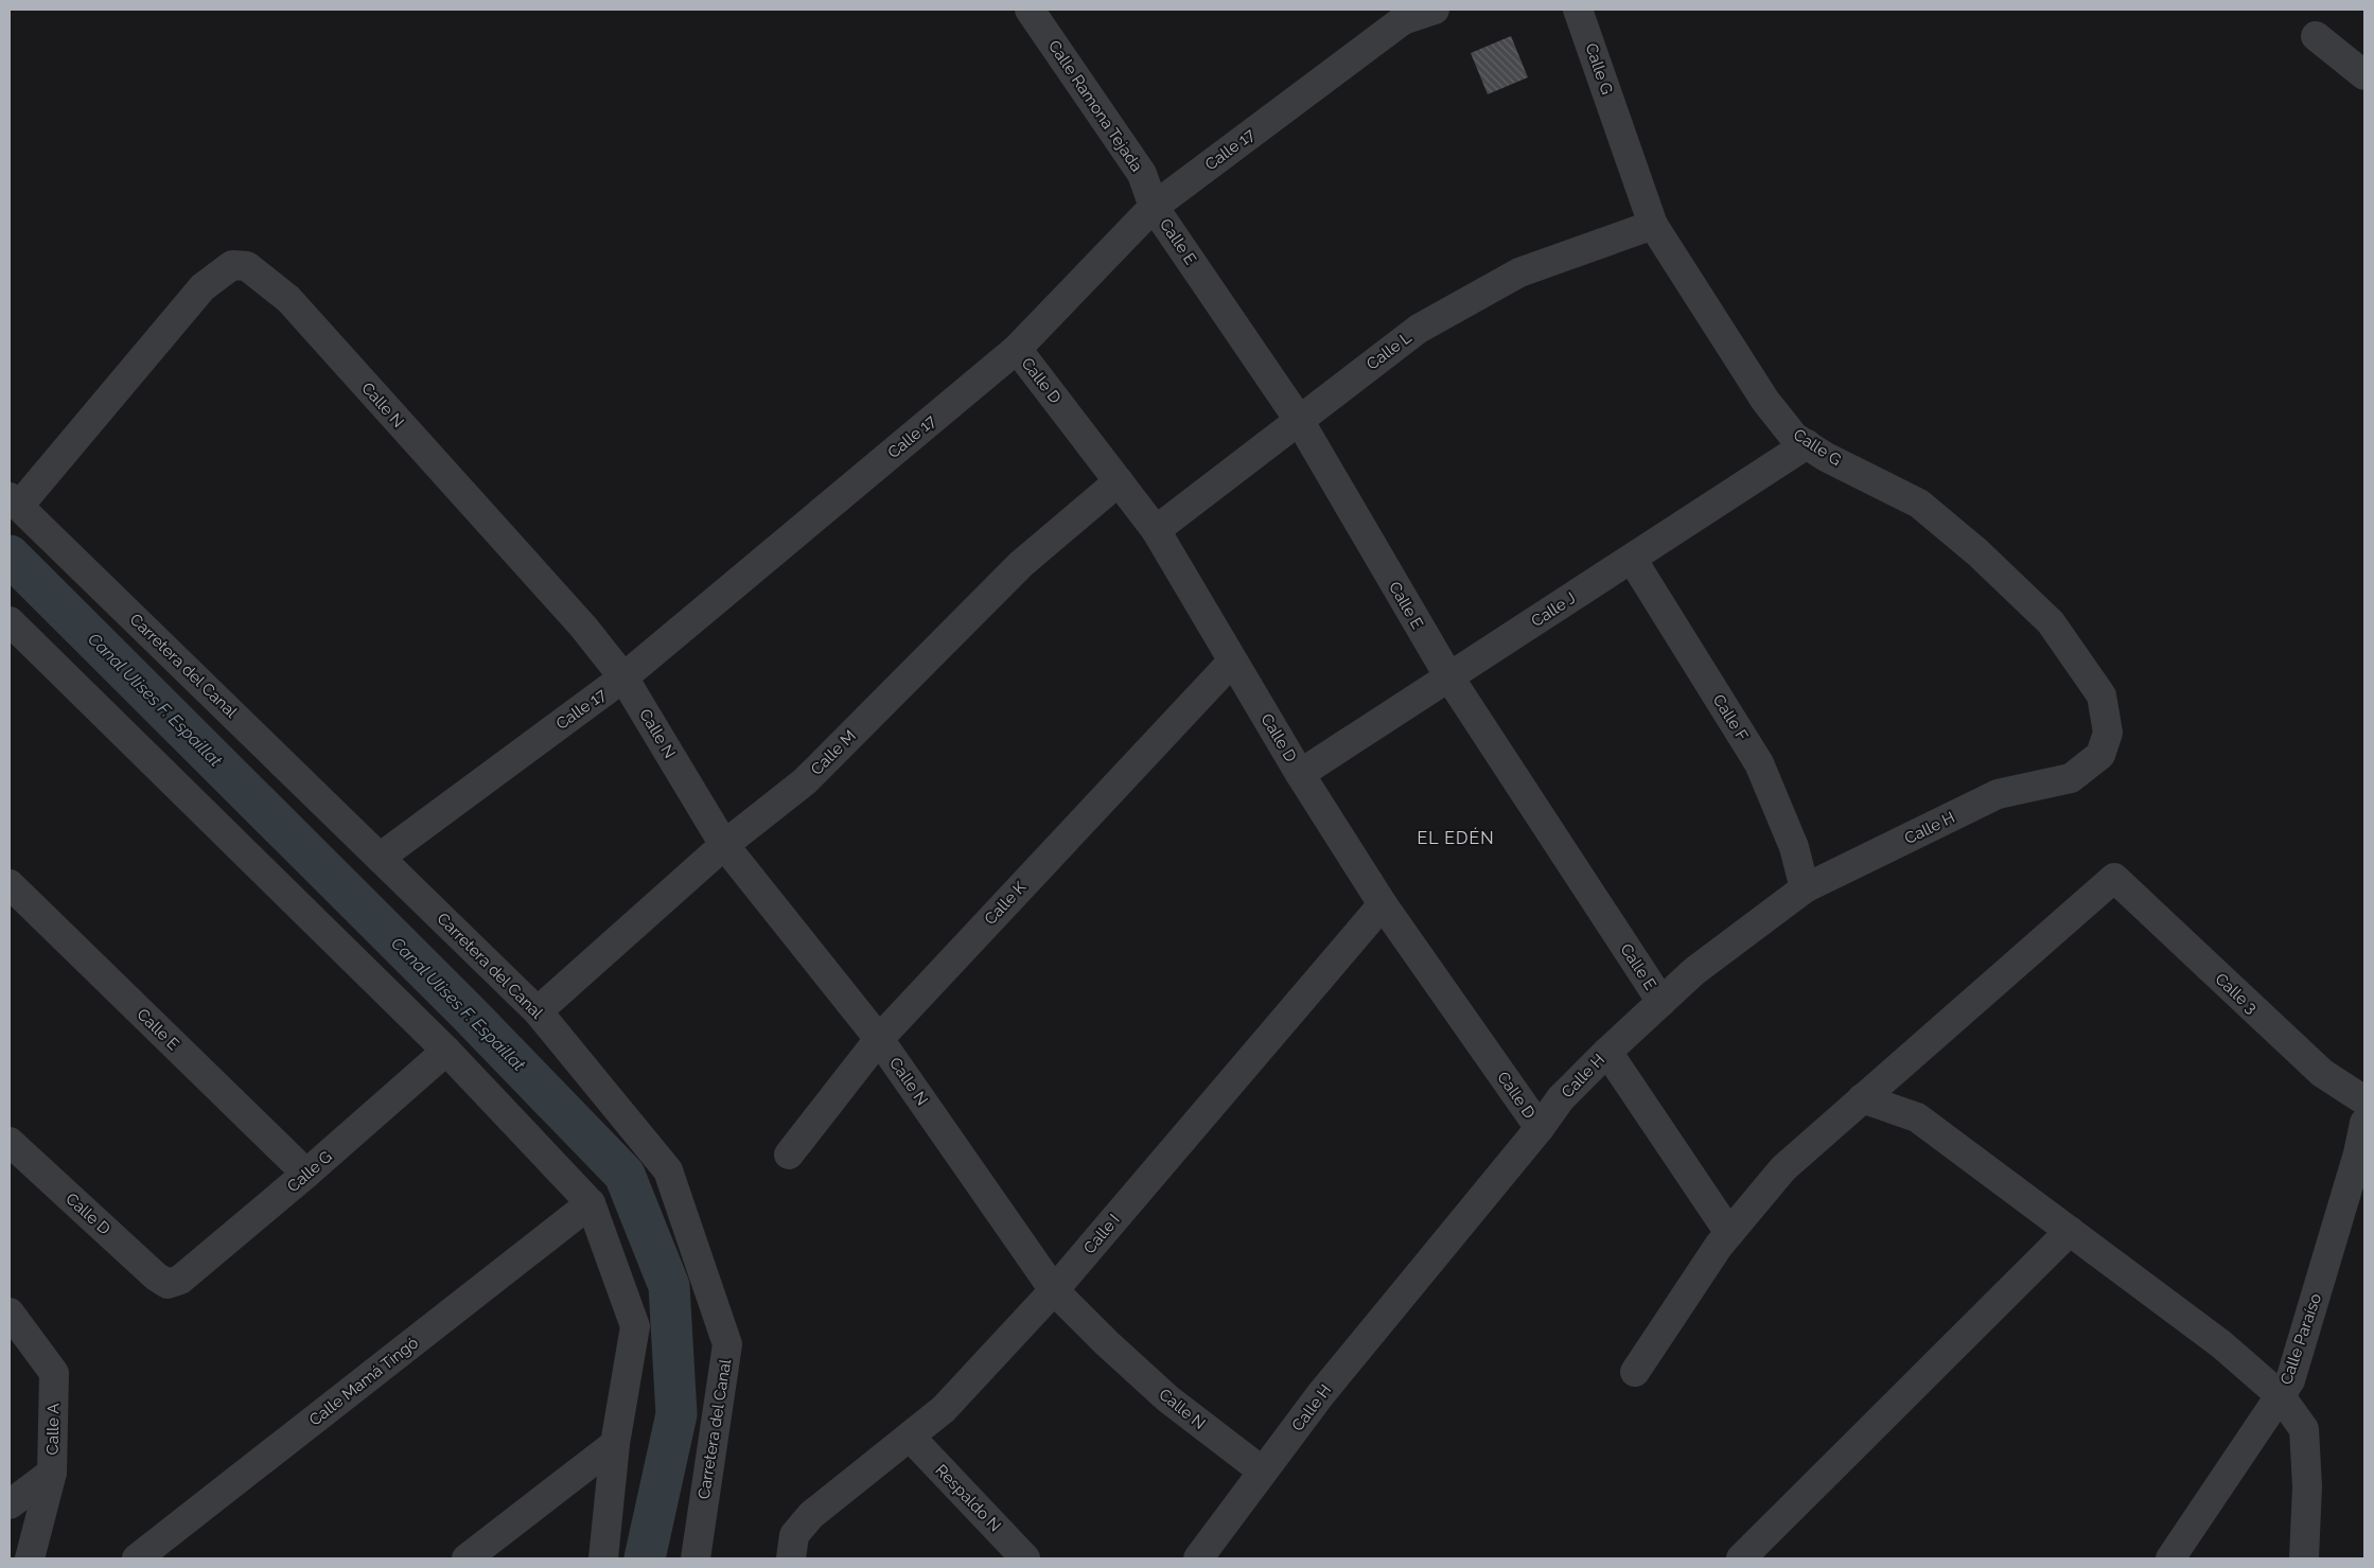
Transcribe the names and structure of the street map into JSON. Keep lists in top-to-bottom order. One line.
{"streets":{"street":["Calle G","Calle Ramona Tejada","Calle 17","Calle E","Calle L","Calle D","Calle N","Calle J","Carretera del Canal","Calle F","Calle M","Calle H","Calle K","Calle 3","Calle I","Calle Paraíso","Calle Mamá Tingó","Calle A","Respaldo N"]},"crossings":[["Calle G","Calle E"],["Calle G","Calle L"],["Calle G","Calle D"],["Calle G","Calle J"],["Calle G","Calle H"],["Calle Ramona Tejada","Calle 17"],["Calle Ramona Tejada","Calle E"],["Calle 17","Calle E"],["Calle 17","Calle D"],["Calle 17","Calle N"],["Calle 17","Carretera del Canal"],["Calle E","Calle L"],["Calle E","Calle J"],["Calle E","Calle H"],["Calle L","Calle D"],["Calle D","Calle J"],["Calle D","Calle M"],["Calle D","Calle H"],["Calle D","Calle K"],["Calle D","Calle I"],["Calle N","Carretera del Canal"],["Calle N","Calle M"],["Calle N","Calle H"],["Calle N","Calle K"],["Calle N","Calle I"],["Calle J","Calle F"],["Carretera del Canal","Calle M"],["Calle F","Calle H"],["Calle I","Respaldo N"]],"districts":["EL EDÉN"],"water":["Canal Ulises F. Espaillat"]}
